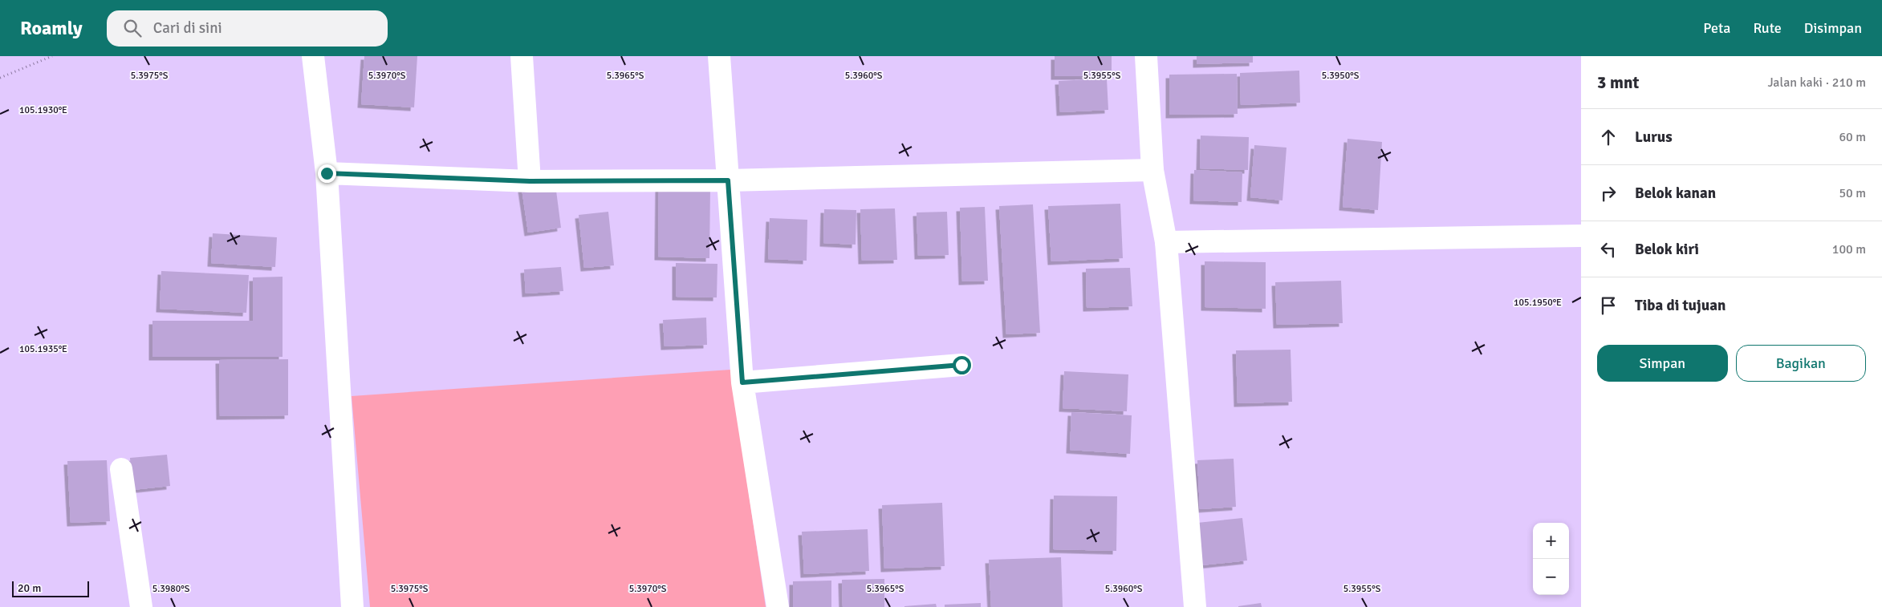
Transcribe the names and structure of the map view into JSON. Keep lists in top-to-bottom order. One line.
{"scale_bar":"20 m","page":{"header":"Roamly","search":"Cari di sini","nav":["Peta","Rute","Disimpan"],"heading":["3 mnt","Jalan kaki · 210 m"],"list":[["Lurus","60 m"],["Belok kanan","50 m"],["Belok kiri","100 m"],"Tiba di tujuan"],"buttons":["Simpan","Bagikan"],"map_buttons":["+","−"],"scale":"20 m"},"coordinates":["5.3975°S","5.3970°S","5.3965°S","5.3960°S","5.3955°S","5.3950°S","105.1930°E","105.1950°E","105.1935°E","5.3980°S"]}
